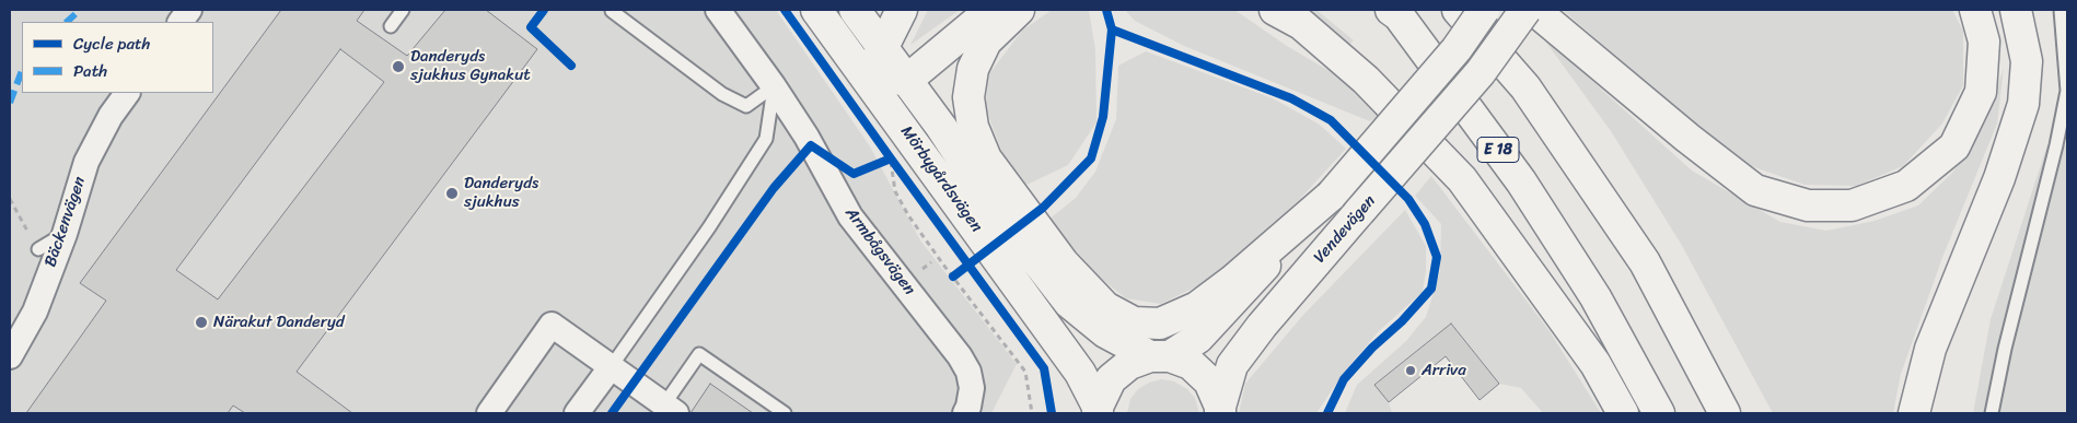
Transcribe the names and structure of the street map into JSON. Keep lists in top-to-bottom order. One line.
{"streets":{"main road":["E 18","Mörbygårdsvägen","Vendevägen"],"street":["Bäckenvägen","Armbågsvägen"]},"crossings":[["Mörbygårdsvägen","Vendevägen"]],"places":["Danderyds sjukhus Gynakut","Danderyds sjukhus","Närakut Danderyd","Arriva"],"legend":["Cycle path","Path"]}
